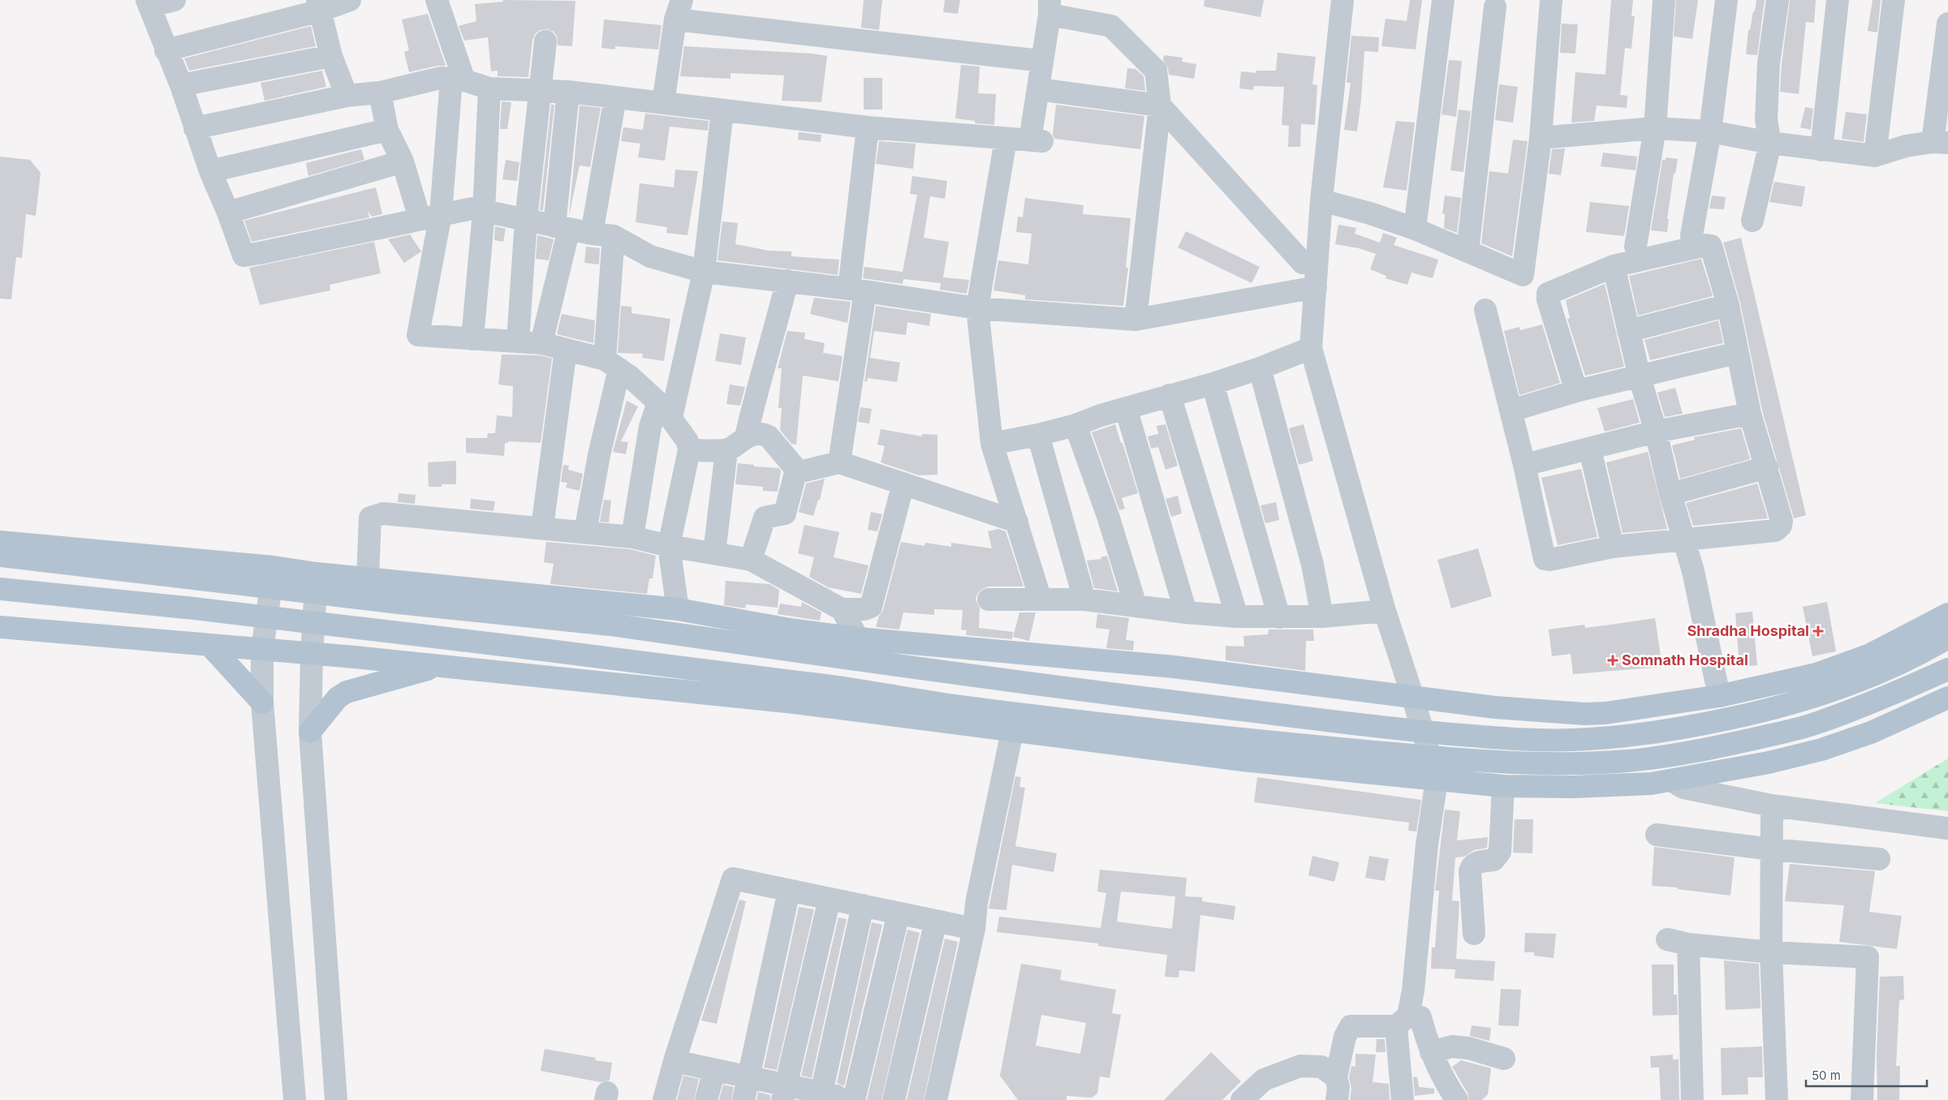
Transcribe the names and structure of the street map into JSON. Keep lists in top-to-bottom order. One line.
{"places":{"health":["Shradha Hospital","Somnath Hospital"]},"scale_bar":"50 m"}
